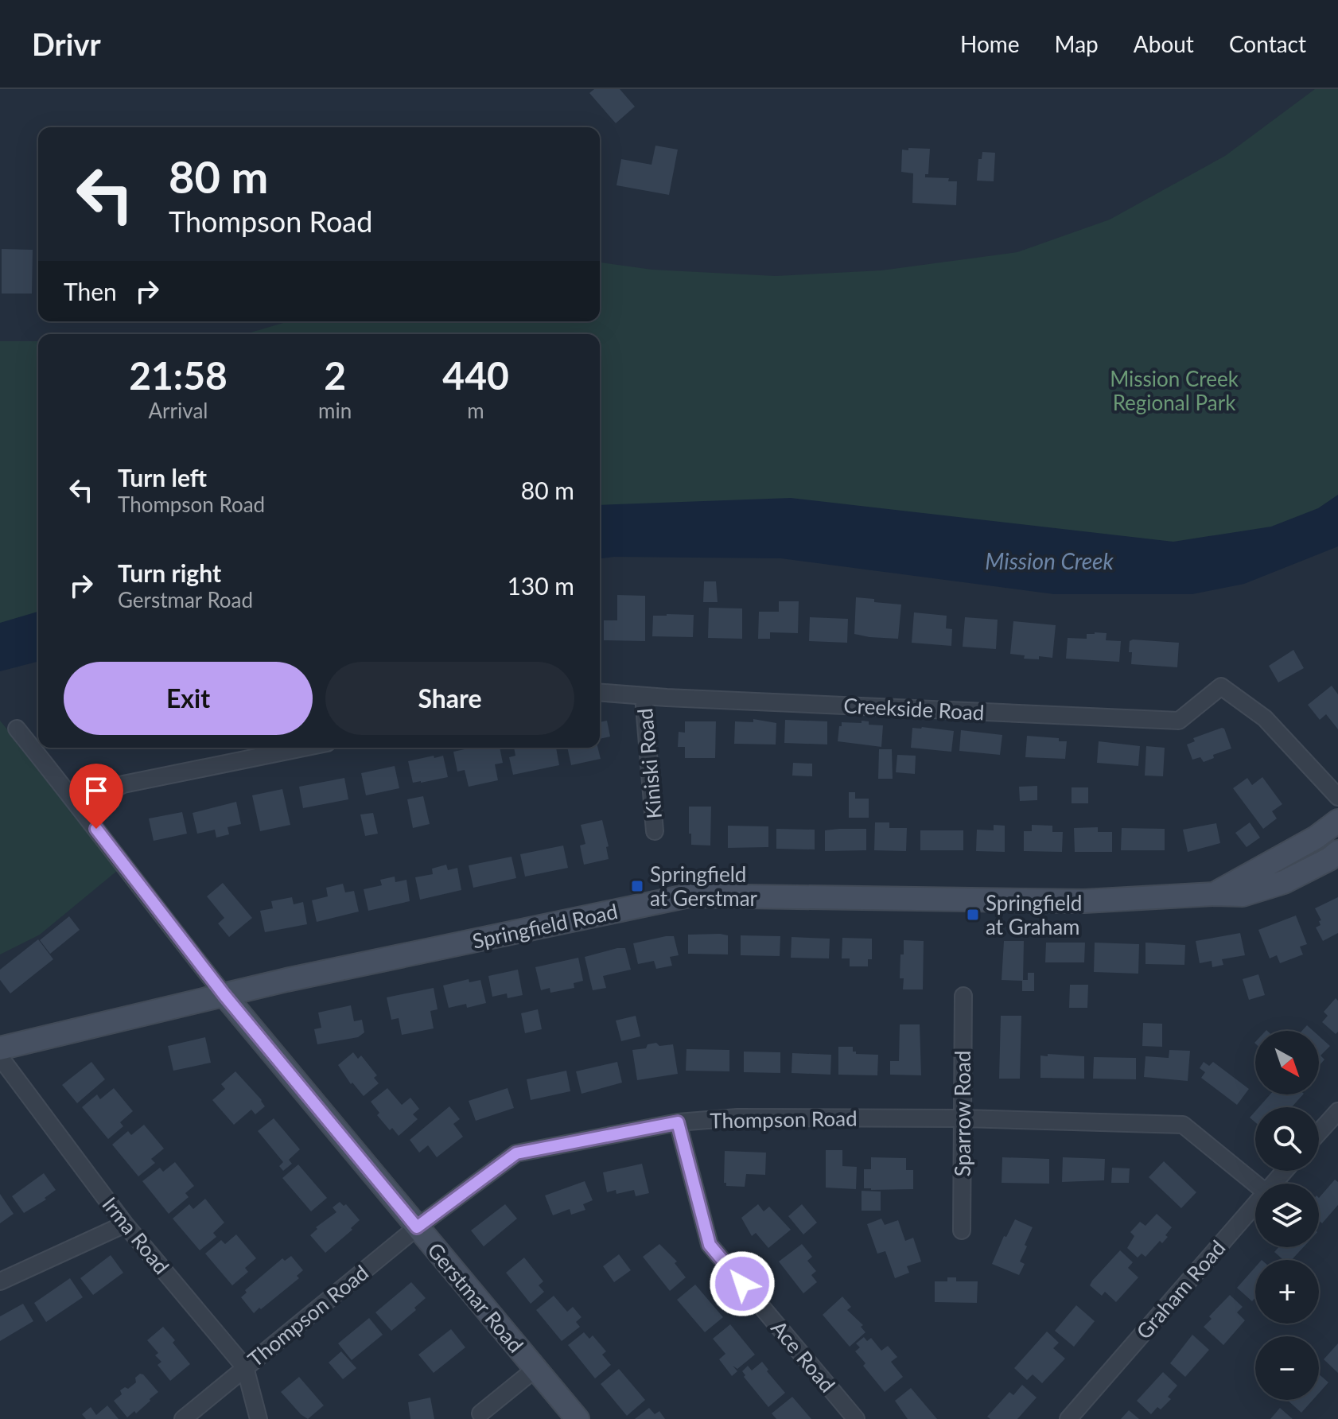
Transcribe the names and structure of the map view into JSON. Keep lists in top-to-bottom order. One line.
{"streets":{"main road":["Springfield Road","Gerstmar Road"],"street":["Creekside Road","Kiniski Road","Sparrow Road","Thompson Road","Irma Road","Graham Road","Ace Road"]},"crossings":[["Creekside Road","Kiniski Road"],["Springfield Road","Gerstmar Road"],["Sparrow Road","Thompson Road"],["Thompson Road","Irma Road"],["Thompson Road","Gerstmar Road"],["Thompson Road","Ace Road"]],"water":["Mission Creek"],"parks":["Mission Creek Regional Park"],"places":{"transit":["Springfield at Gerstmar","Springfield at Graham"]},"north":"bottom right","page":{"header":"Drivr","nav":["Home","Map","About","Contact"],"turn":["80 m","Thompson Road"],"then":"Then","eta":["21:58","Arrival","2","min","440","m"],"list":[{"name":"Turn left","note":"Thompson Road","value":"80 m"},{"name":"Turn right","note":"Gerstmar Road","value":"130 m"}],"buttons":["Exit","Share"],"map_buttons":["+","−"]}}
